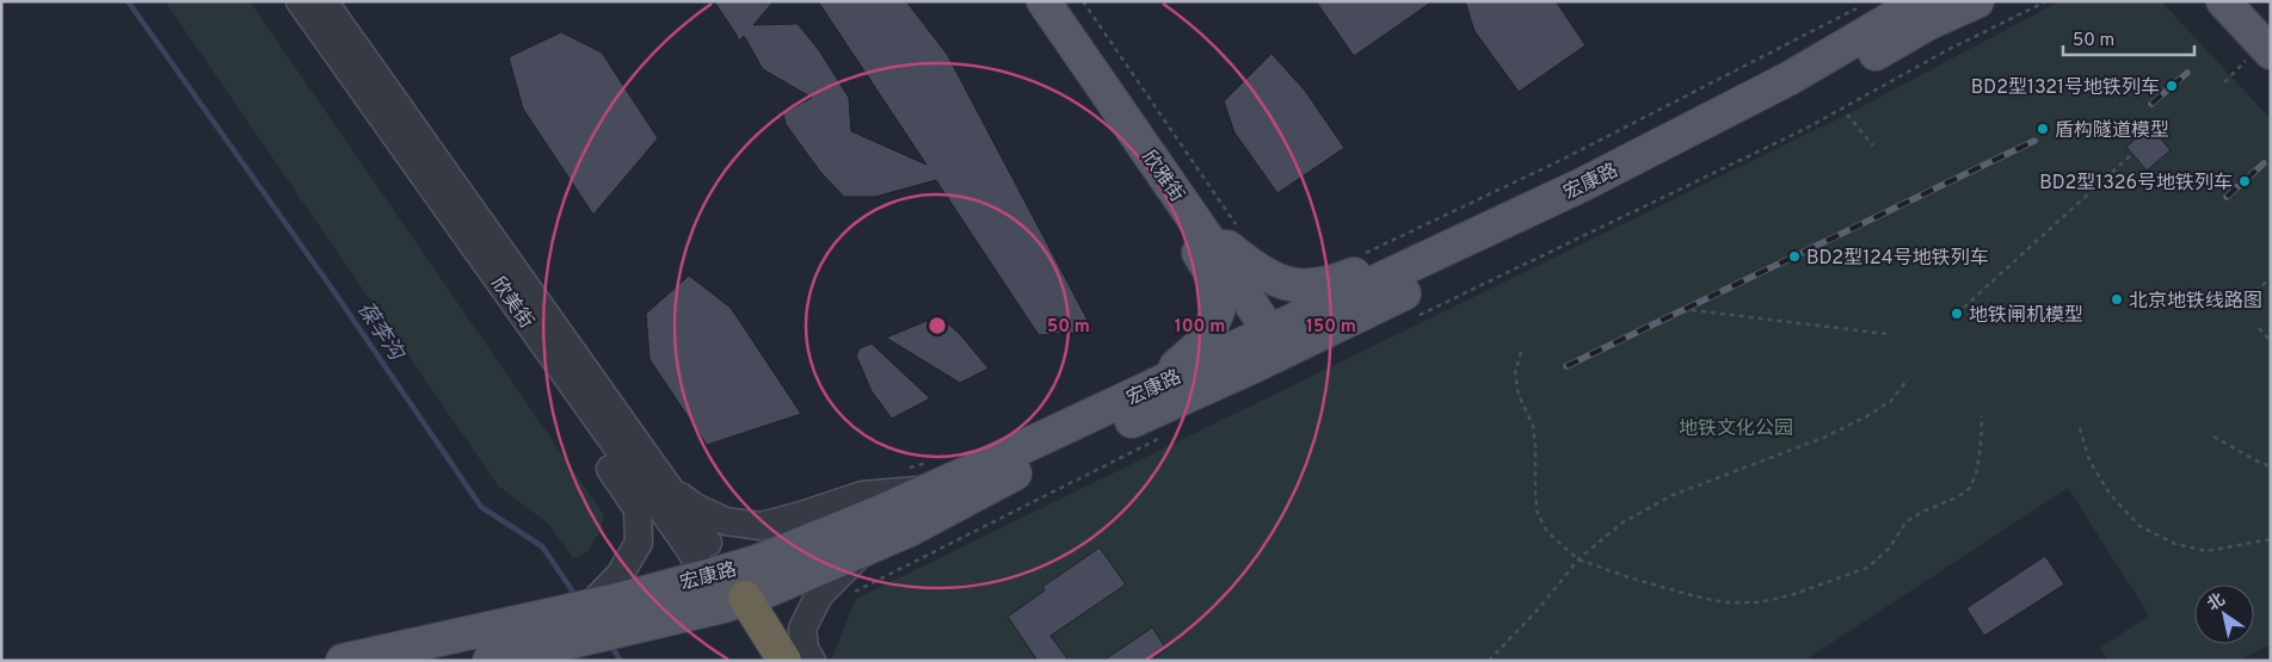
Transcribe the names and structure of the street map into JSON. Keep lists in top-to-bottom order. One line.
{"streets":{"main road":["欣雅街","宏康路"],"street":["欣美街"]},"crossings":[["欣雅街","宏康路"],["宏康路","欣美街"]],"water":["葆李沟"],"parks":["地铁文化公园"],"places":["BD2型1321号地铁列车","盾构隧道模型","BD2型1326号地铁列车","BD2型124号地铁列车","北京地铁线路图","地铁闸机模型"],"scale_bar":"50 m","north":"top left","rings":["50 m","100 m","150 m"]}
